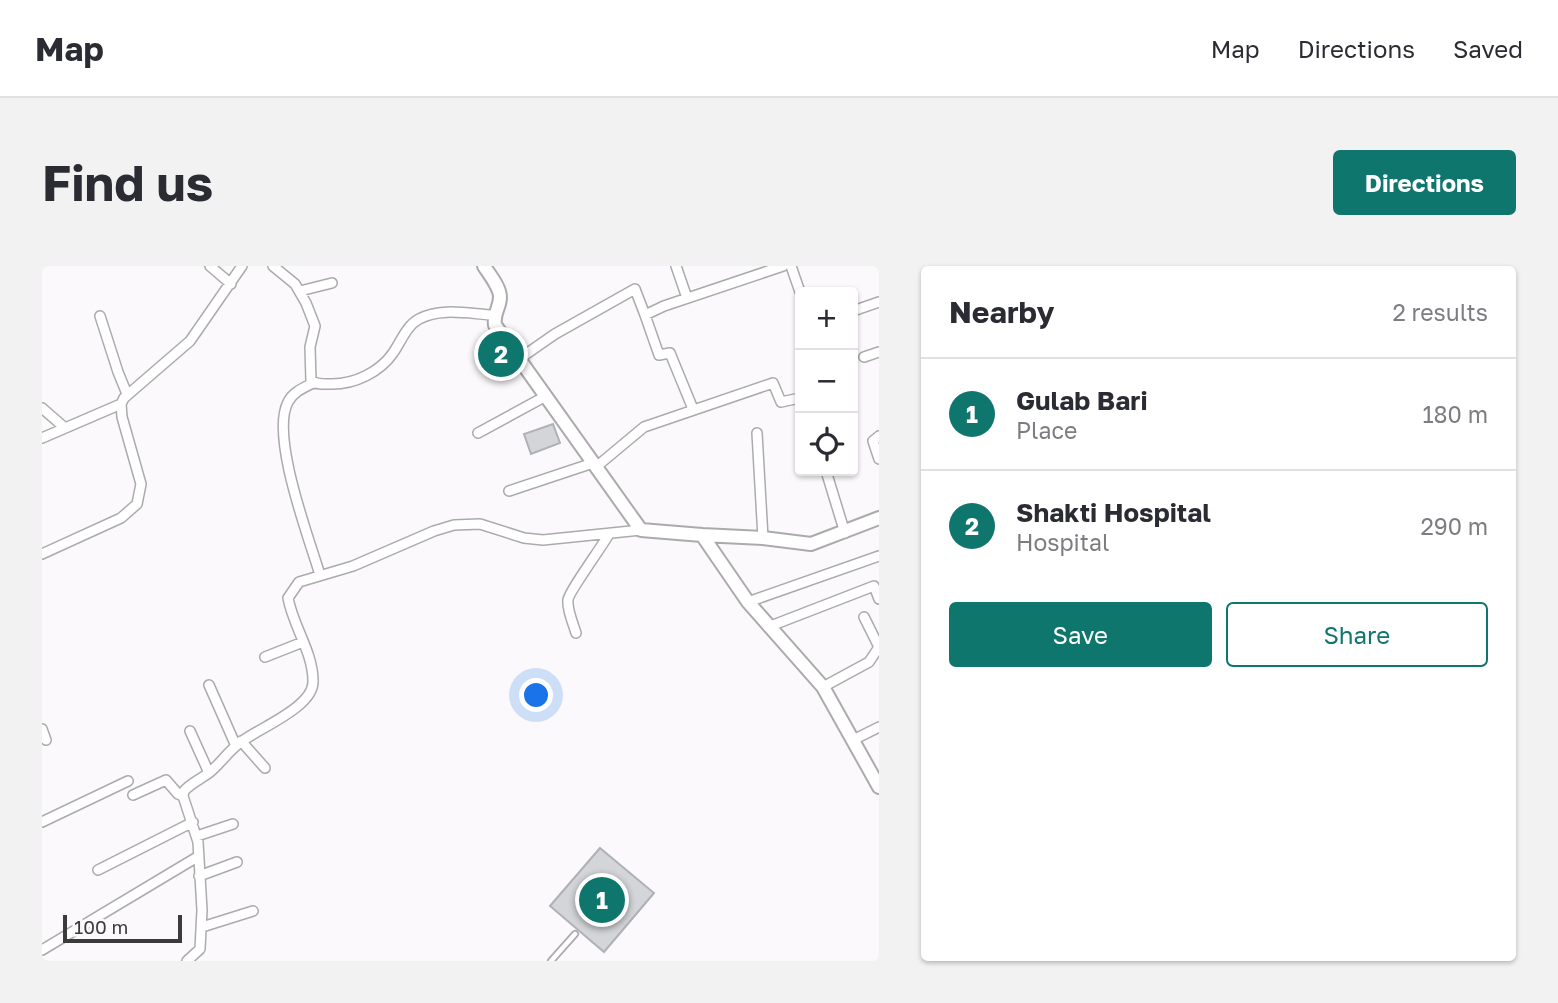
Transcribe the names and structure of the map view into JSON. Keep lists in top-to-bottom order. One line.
{"scale_bar":"100 m","page":{"header":"Map","nav":["Map","Directions","Saved"],"buttons":["Directions",["Save","Share"]],"title":"Find us","heading":["Nearby","2 results"],"map_buttons":["+","−"],"pins":["2","1"],"list":[{"mark":"1","name":"Gulab Bari","note":"Place","value":"180 m"},{"mark":"2","name":"Shakti Hospital","note":"Hospital","value":"290 m"}],"scale":"100 m"}}
